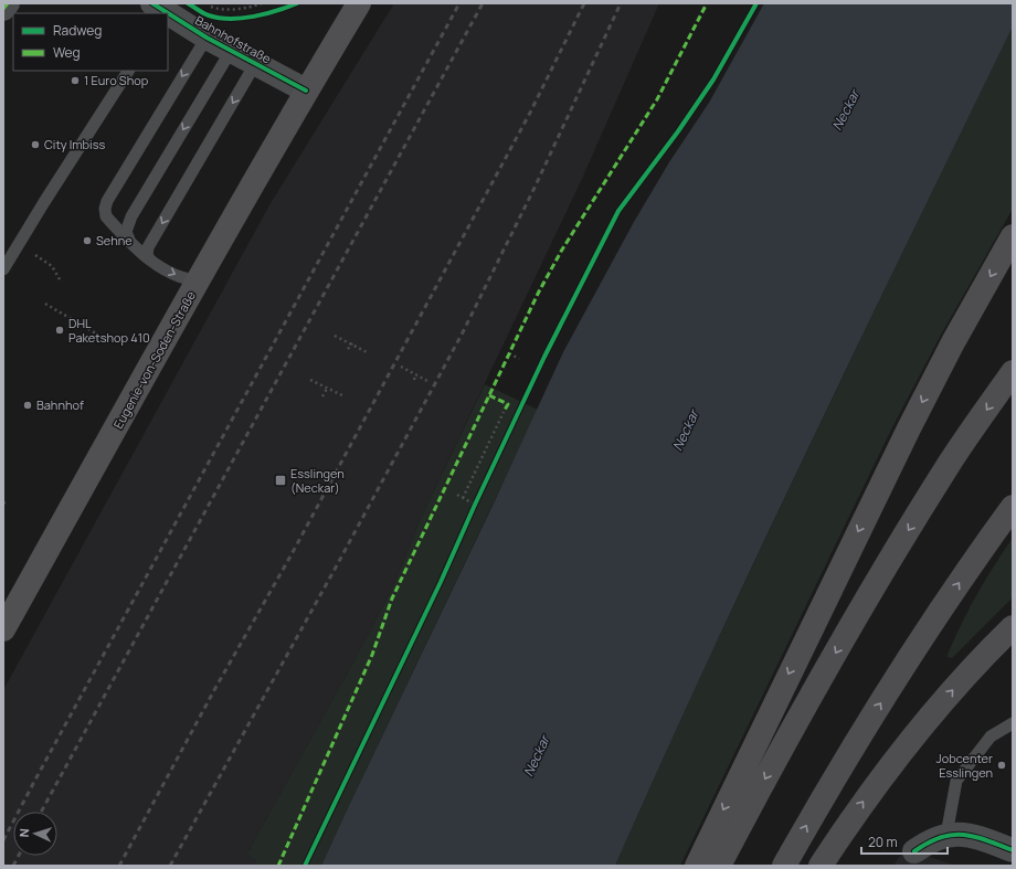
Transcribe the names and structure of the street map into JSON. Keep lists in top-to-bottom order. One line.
{"streets":{"main road":["Eugenie-von-Soden-Straße"],"street":["Bahnhofstraße"]},"crossings":[["Bahnhofstraße","Eugenie-von-Soden-Straße"]],"water":["Neckar"],"places":{"other":["1 Euro Shop","City Imbiss","Sehne","DHL Paketshop 410","Bahnhof","Jobcenter Esslingen"],"transit":["Esslingen (Neckar)"]},"legend":["Radweg","Weg"],"scale_bar":"20 m","north":"left"}
